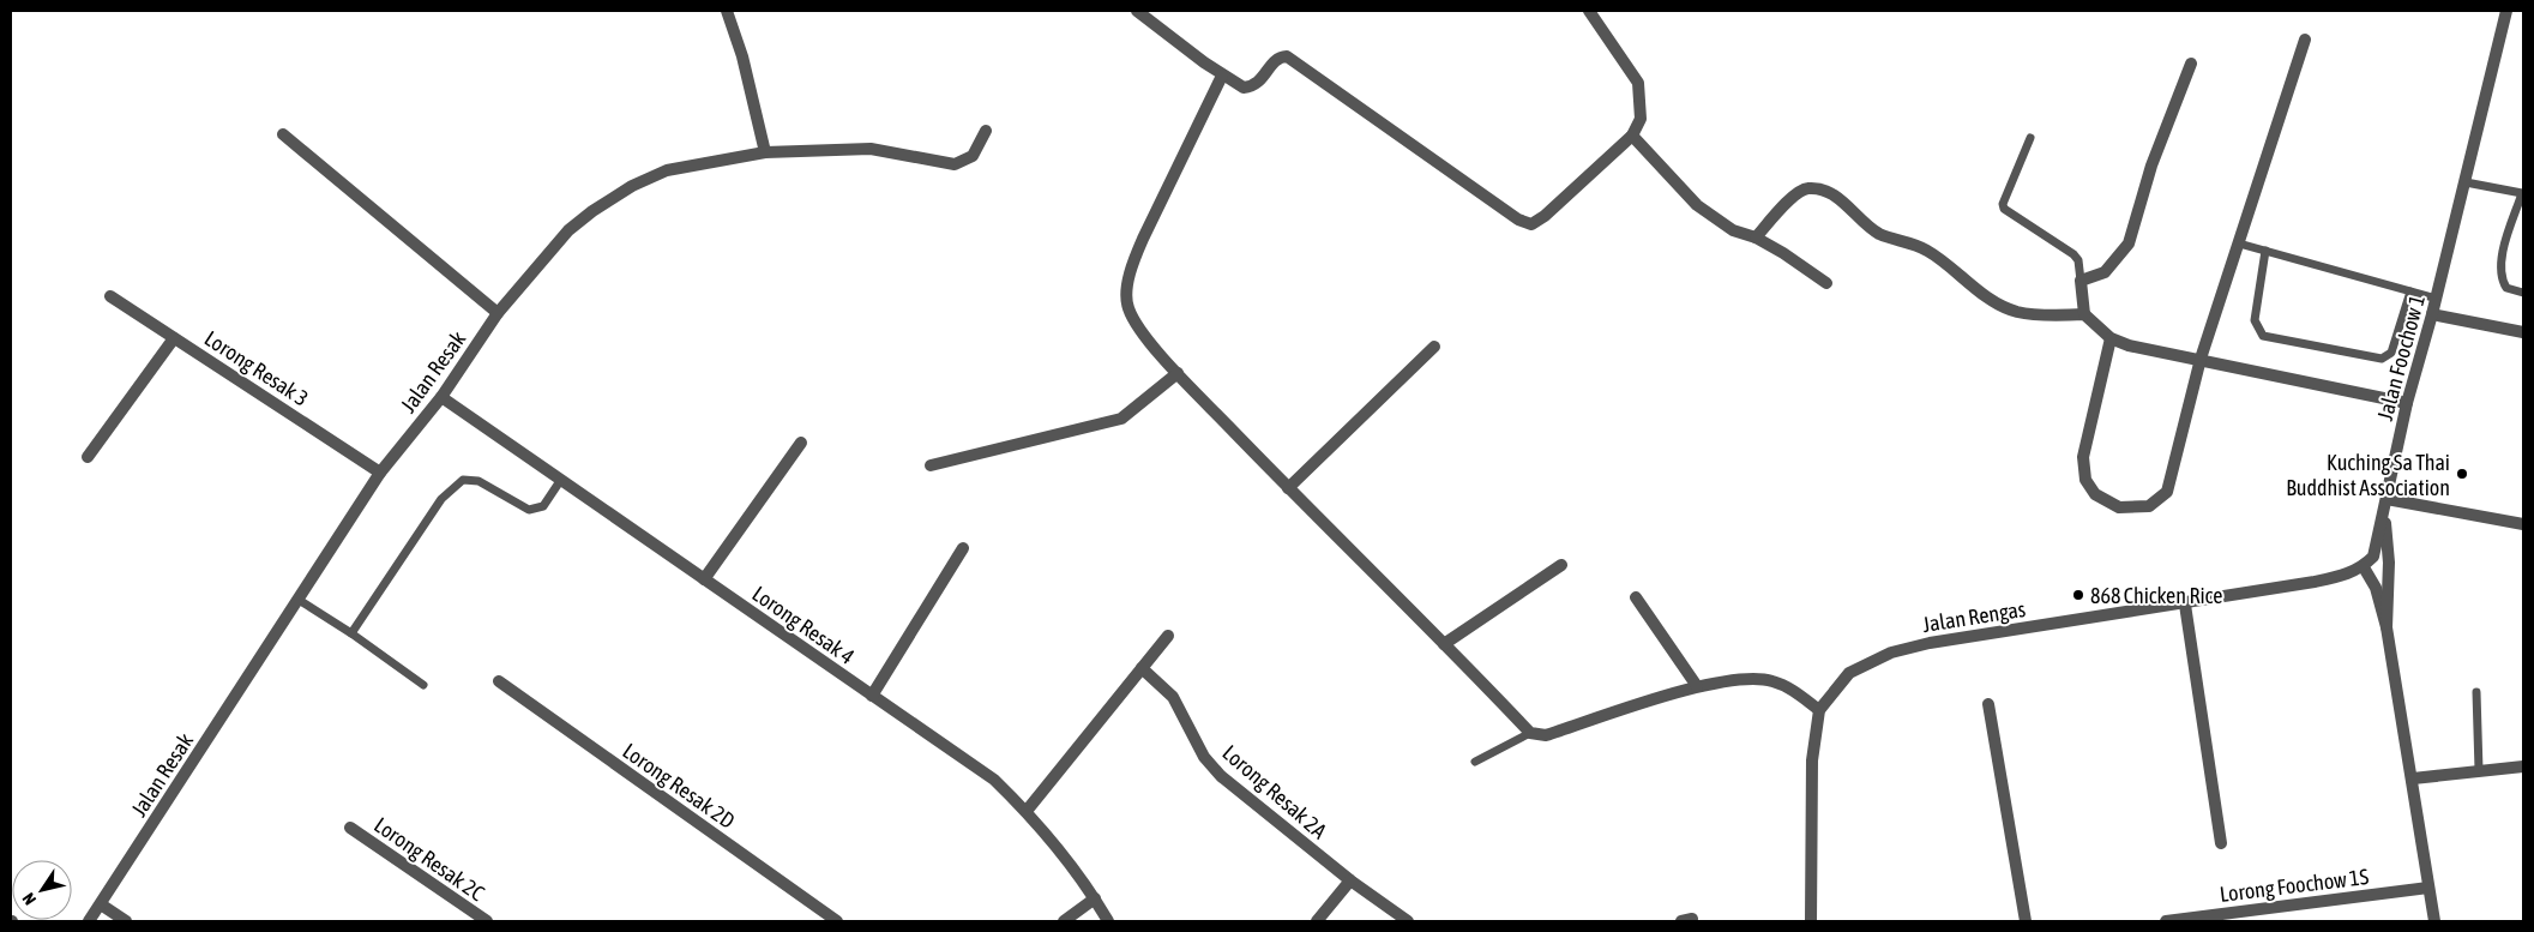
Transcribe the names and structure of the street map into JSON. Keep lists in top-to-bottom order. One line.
{"streets":{"street":["Jalan Foochow 1","Lorong Resak 3","Jalan Resak","Jalan Rengas","Lorong Resak 4","Lorong Resak 2D","Lorong Resak 2A","Lorong Resak 2C","Lorong Foochow 1S"]},"crossings":[["Jalan Foochow 1","Jalan Rengas"],["Lorong Resak 3","Jalan Resak"],["Jalan Resak","Lorong Resak 4"]],"places":["Kuching Sa Thai Buddhist Association","868 Chicken Rice"],"north":"bottom left"}
